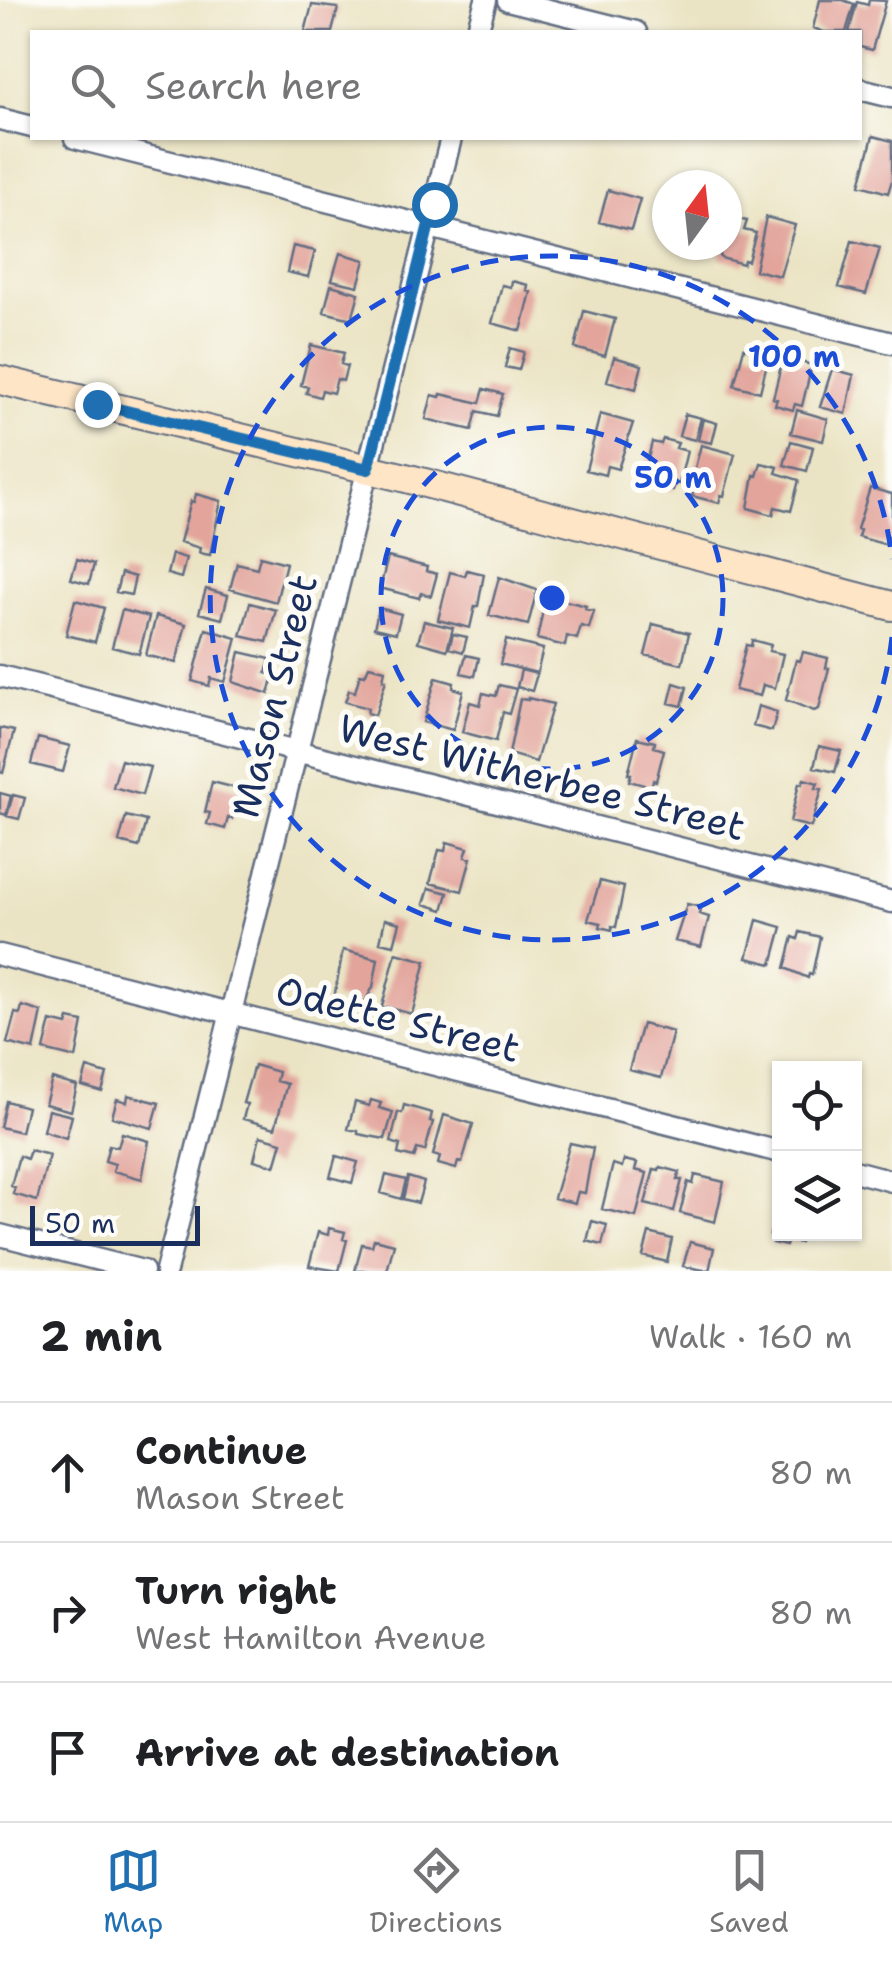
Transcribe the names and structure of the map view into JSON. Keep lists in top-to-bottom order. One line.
{"streets":{"street":["Mason Street","West Witherbee Street","Odette Street"]},"crossings":[["Mason Street","West Witherbee Street"],["Mason Street","Odette Street"]],"scale_bar":"50 m","north":"top","page":{"search":"Search here","scale":"50 m","heading":["2 min","Walk · 160 m"],"list":[["Continue","Mason Street","80 m"],["Turn right","West Hamilton Avenue","80 m"],"Arrive at destination"],"nav":["Map","Directions","Saved"]},"rings":["100 m","50 m"]}
